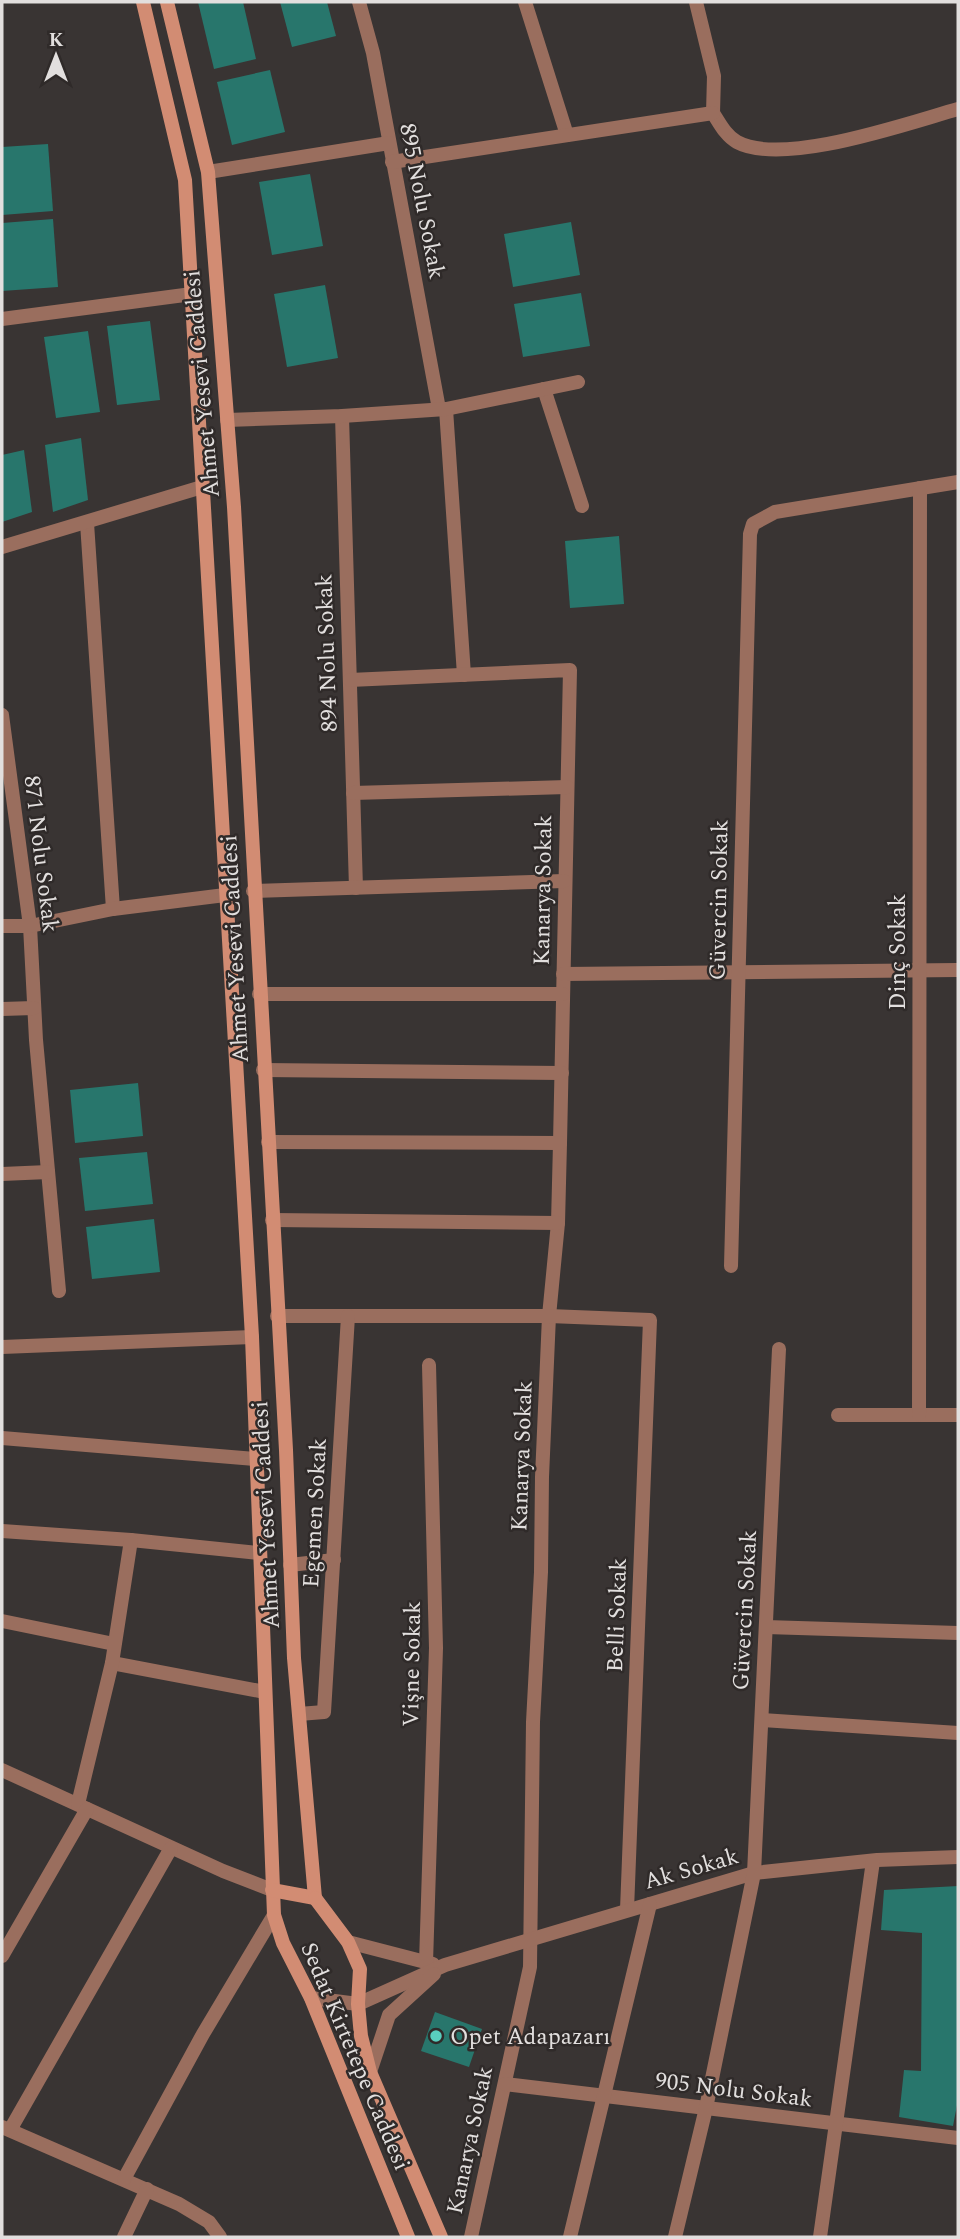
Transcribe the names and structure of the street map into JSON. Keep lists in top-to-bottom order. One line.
{"streets":{"main road":["Ahmet Yesevi Caddesi","Sedat Kirtetepe Caddesi"],"street":["895 Nolu Sokak","894 Nolu Sokak","871 Nolu Sokak","Kanarya Sokak","Güvercin Sokak","Dinç Sokak","Egemen Sokak","Belli Sokak","Vişne Sokak","Ak Sokak","905 Nolu Sokak"]},"crossings":[["895 Nolu Sokak","Kanarya Sokak"],["Ahmet Yesevi Caddesi","Egemen Sokak"],["Ahmet Yesevi Caddesi","Sedat Kirtetepe Caddesi"],["Kanarya Sokak","Belli Sokak"],["Kanarya Sokak","Ak Sokak"],["Kanarya Sokak","905 Nolu Sokak"],["Güvercin Sokak","Dinç Sokak"],["Güvercin Sokak","Ak Sokak"],["Güvercin Sokak","905 Nolu Sokak"],["Belli Sokak","Ak Sokak"],["Ak Sokak","Sedat Kirtetepe Caddesi"]],"places":["Opet Adapazarı"],"north":"top"}
